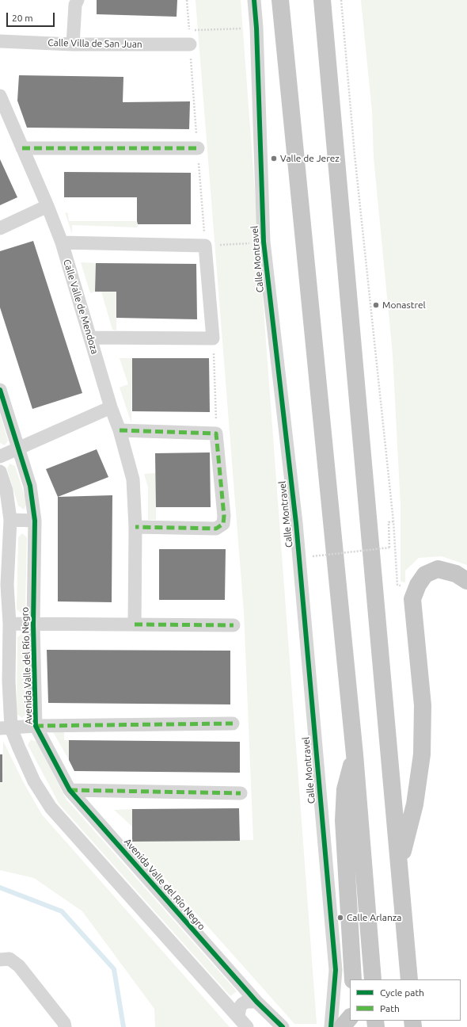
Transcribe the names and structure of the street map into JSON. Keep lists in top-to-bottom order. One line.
{"streets":{"street":["Calle Villa de San Juan","Calle Montravel","Calle Valle de Mendoza","Avenida Valle del Río Negro"]},"places":["Valle de Jerez","Monastrel","Calle Arlanza"],"legend":["Cycle path","Path"],"scale_bar":"20 m"}
